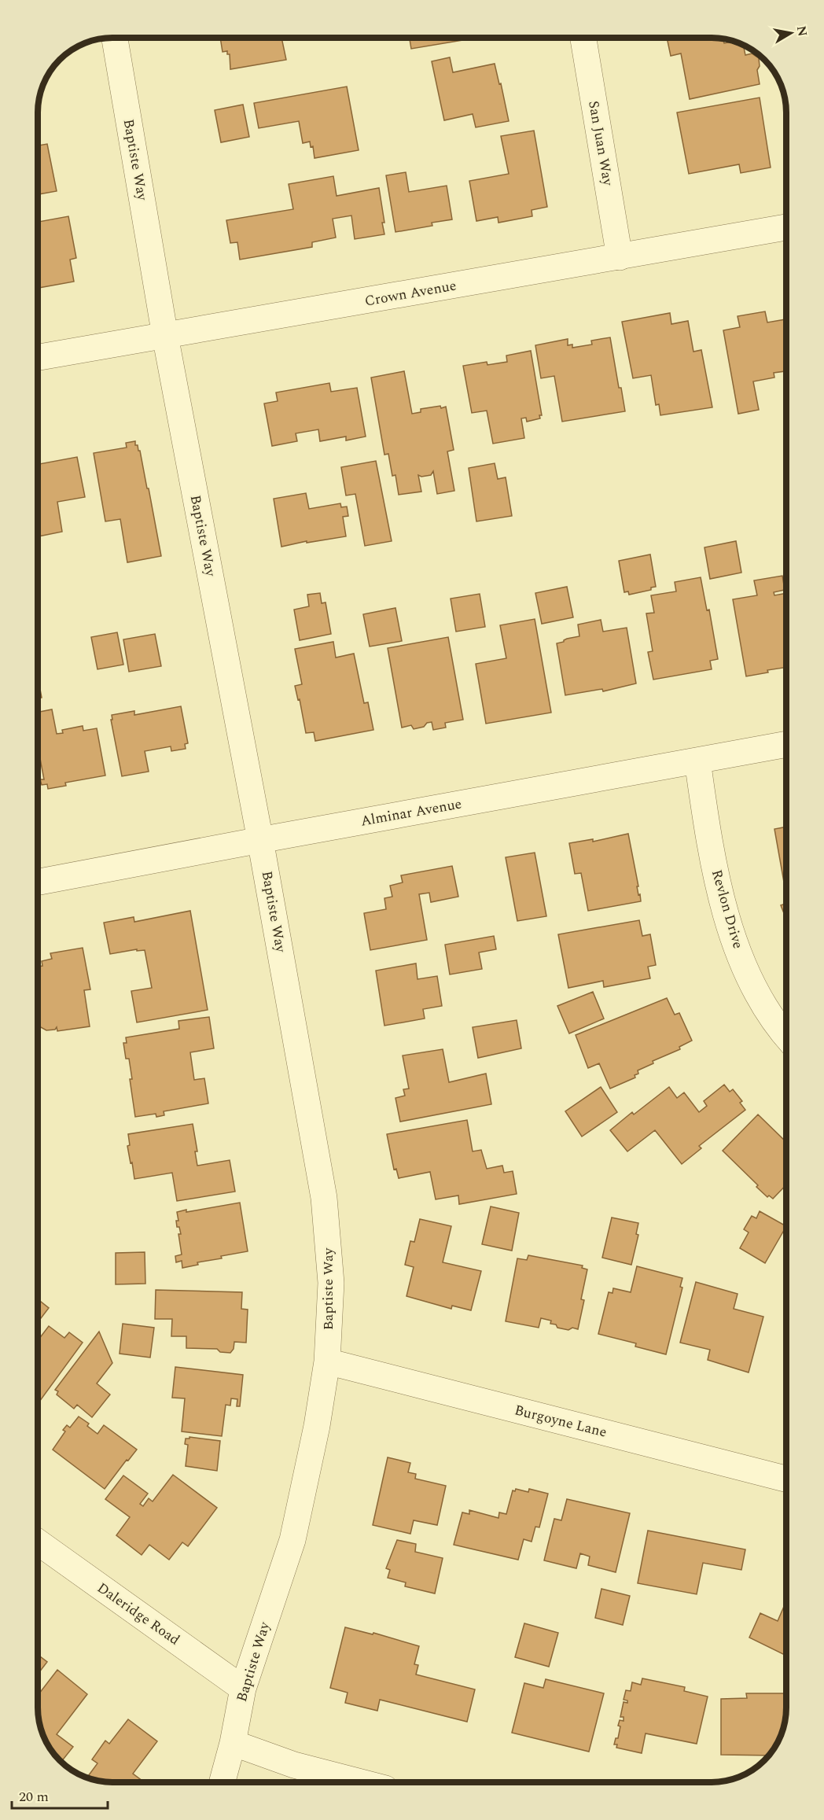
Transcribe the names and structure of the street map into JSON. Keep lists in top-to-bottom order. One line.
{"streets":{"street":["San Juan Way","Baptiste Way","Crown Avenue","Alminar Avenue","Revlon Drive","Burgoyne Lane","Daleridge Road"]},"crossings":[["San Juan Way","Crown Avenue"],["Baptiste Way","Crown Avenue"],["Baptiste Way","Alminar Avenue"],["Baptiste Way","Burgoyne Lane"],["Baptiste Way","Daleridge Road"],["Alminar Avenue","Revlon Drive"]],"scale_bar":"20 m","north":"right"}
